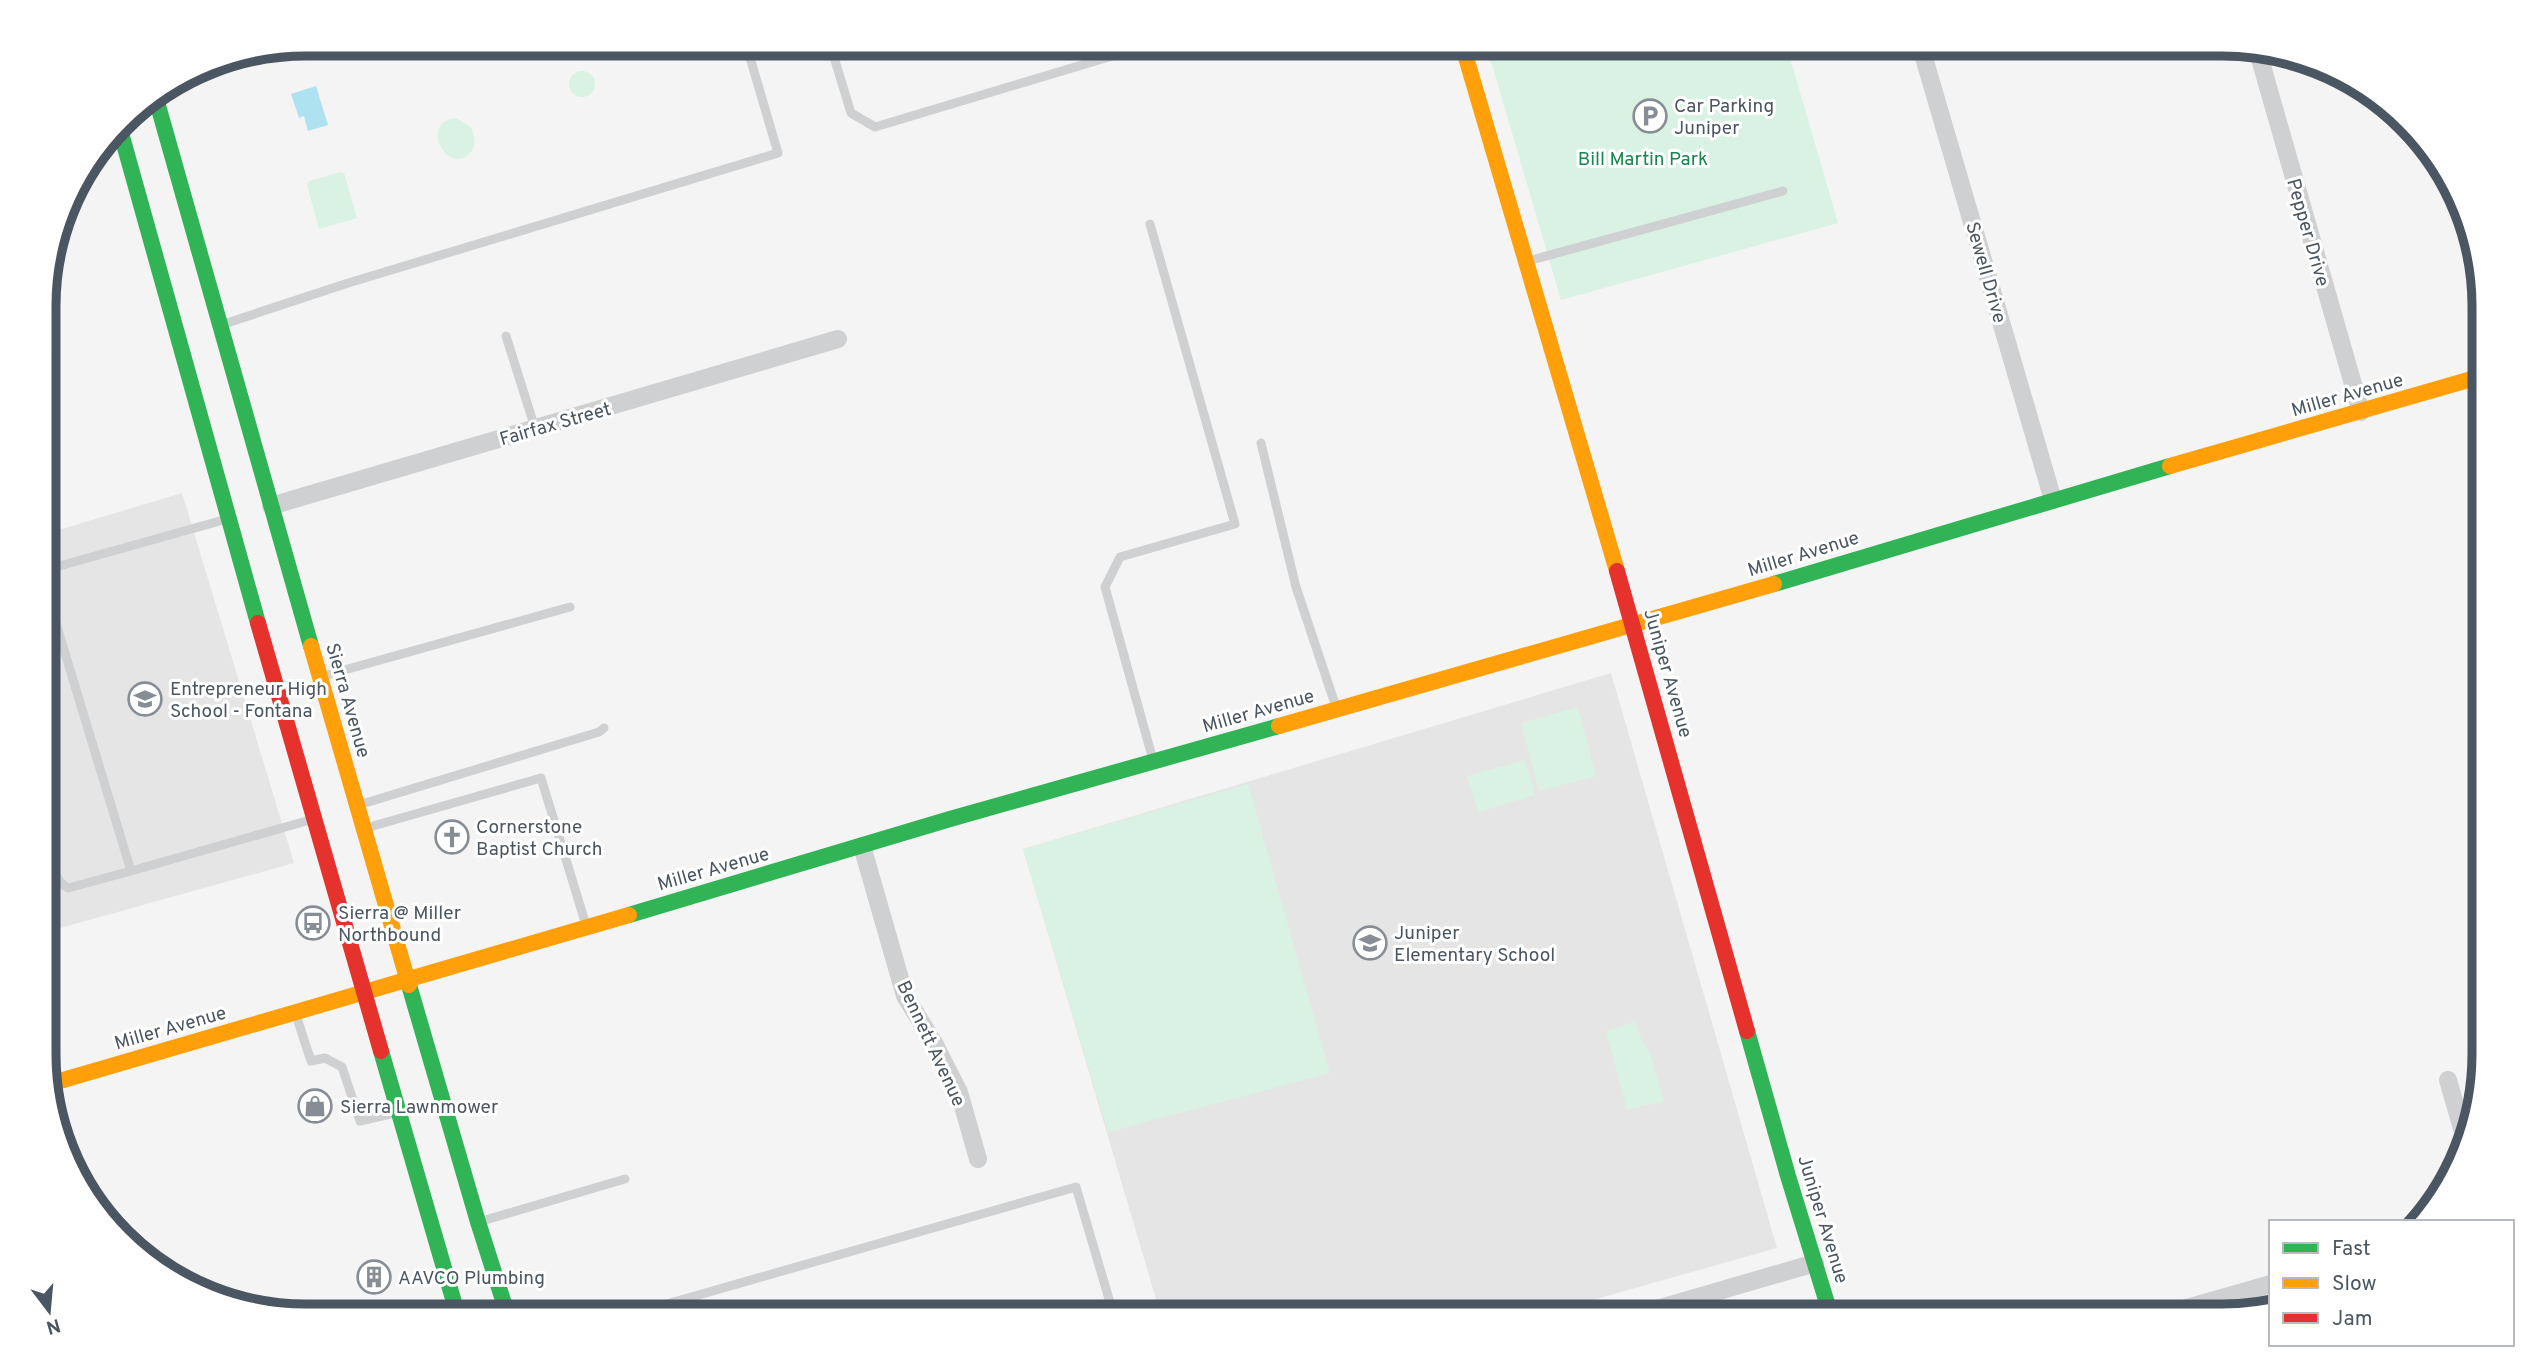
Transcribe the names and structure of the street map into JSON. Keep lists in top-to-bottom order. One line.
{"streets":{"street":["Pepper Drive","Sewell Drive","Miller Avenue","Fairfax Street","Juniper Avenue","Sierra Avenue","Bennett Avenue"]},"crossings":[["Pepper Drive","Miller Avenue"],["Sewell Drive","Miller Avenue"],["Miller Avenue","Juniper Avenue"],["Miller Avenue","Sierra Avenue"],["Miller Avenue","Bennett Avenue"],["Fairfax Street","Sierra Avenue"]],"parks":["Bill Martin Park"],"places":{"parking":["Car Parking Juniper"],"school or university":["Entrepreneur High School - Fontana","Juniper Elementary School"],"church":["Cornerstone Baptist Church"],"bus stop":["Sierra @ Miller Northbound"],"shop":["Sierra Lawnmower"],"building":["AAVCO Plumbing"]},"legend":["Fast","Slow","Jam"],"north":"bottom"}
